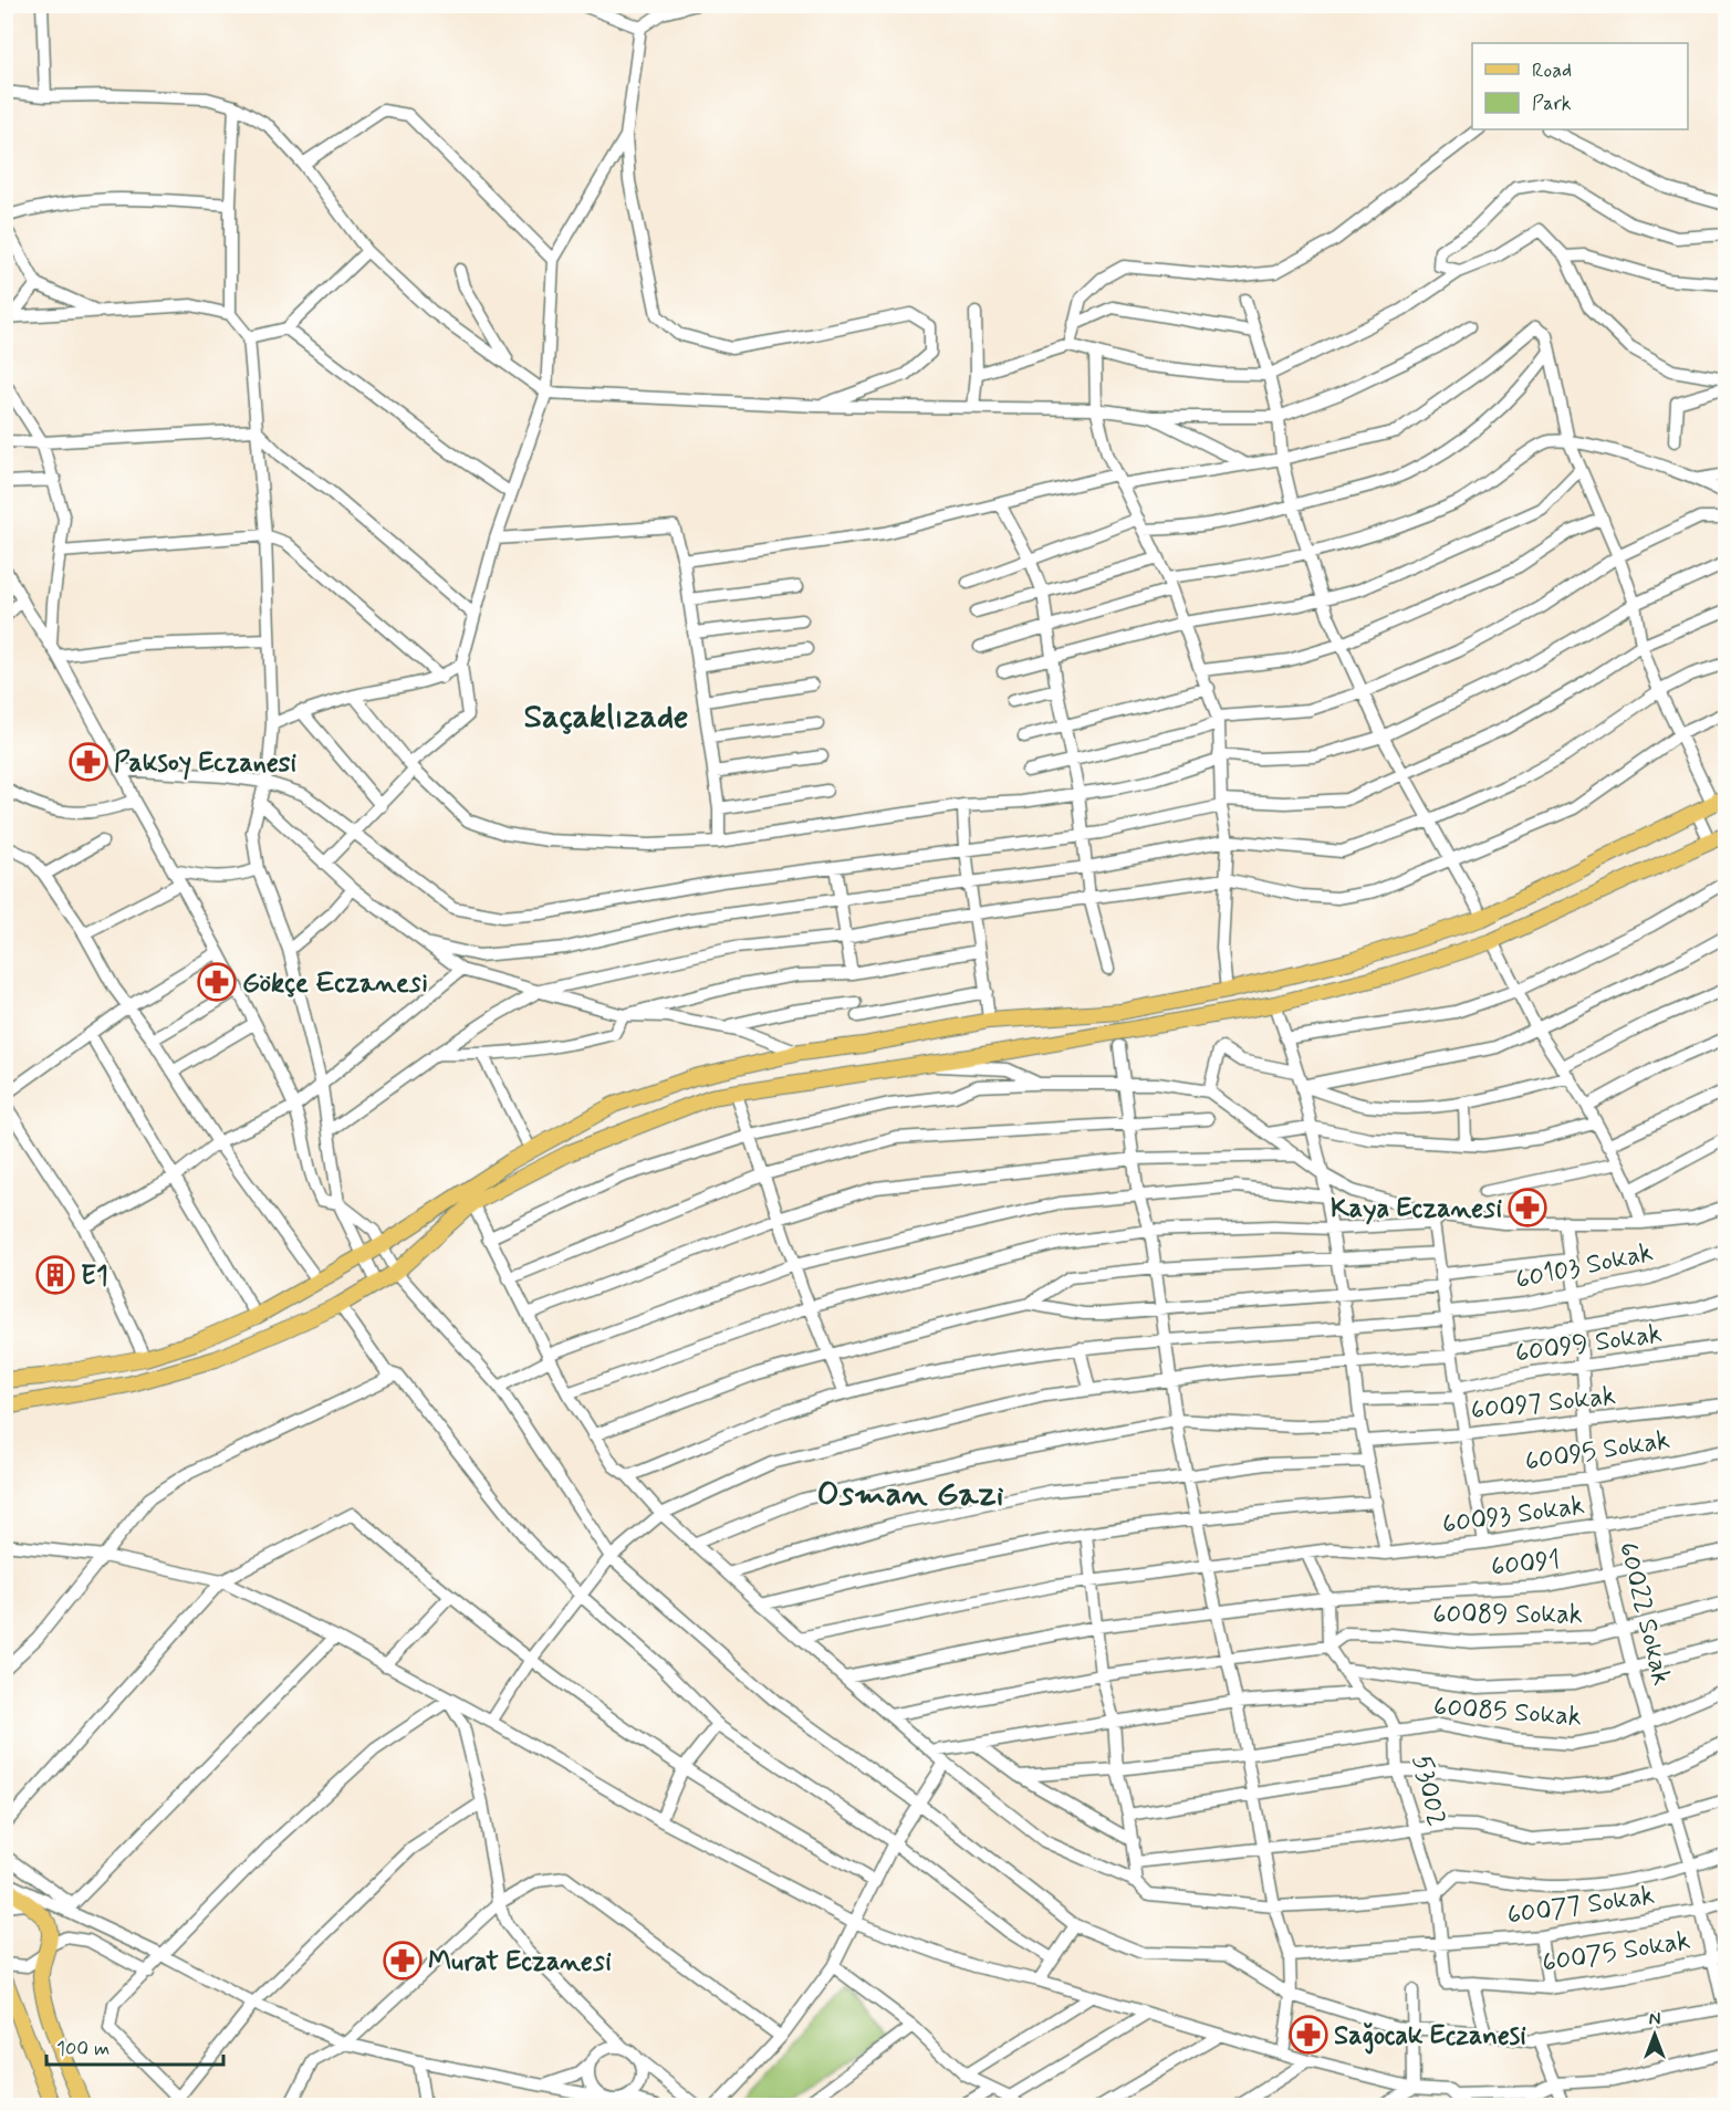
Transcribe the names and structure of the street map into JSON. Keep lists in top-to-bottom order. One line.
{"streets":{"street":["60103 Sokak","60099 Sokak","60097 Sokak","60095 Sokak","60093 Sokak","60091","60089 Sokak","60022 Sokak","60085 Sokak","53002","60077 Sokak","60075 Sokak"]},"crossings":[["60103 Sokak","60022 Sokak"],["60099 Sokak","60022 Sokak"],["60097 Sokak","60022 Sokak"],["60095 Sokak","60022 Sokak"],["60093 Sokak","60022 Sokak"],["60093 Sokak","53002"],["60091","60022 Sokak"],["60091","53002"],["60089 Sokak","60022 Sokak"],["60089 Sokak","53002"],["60022 Sokak","60085 Sokak"],["60022 Sokak","60077 Sokak"],["60022 Sokak","60075 Sokak"],["60085 Sokak","53002"],["53002","60077 Sokak"],["53002","60075 Sokak"]],"districts":["Saçaklızade","Osman Gazi"],"places":{"pharmacy":["Paksoy Eczanesi","Gökçe Eczanesi","Kaya Eczanesi","Murat Eczanesi","Sağocak Eczanesi"],"building":["E1"]},"legend":["Road","Park"],"scale_bar":"100 m","north":"top"}
